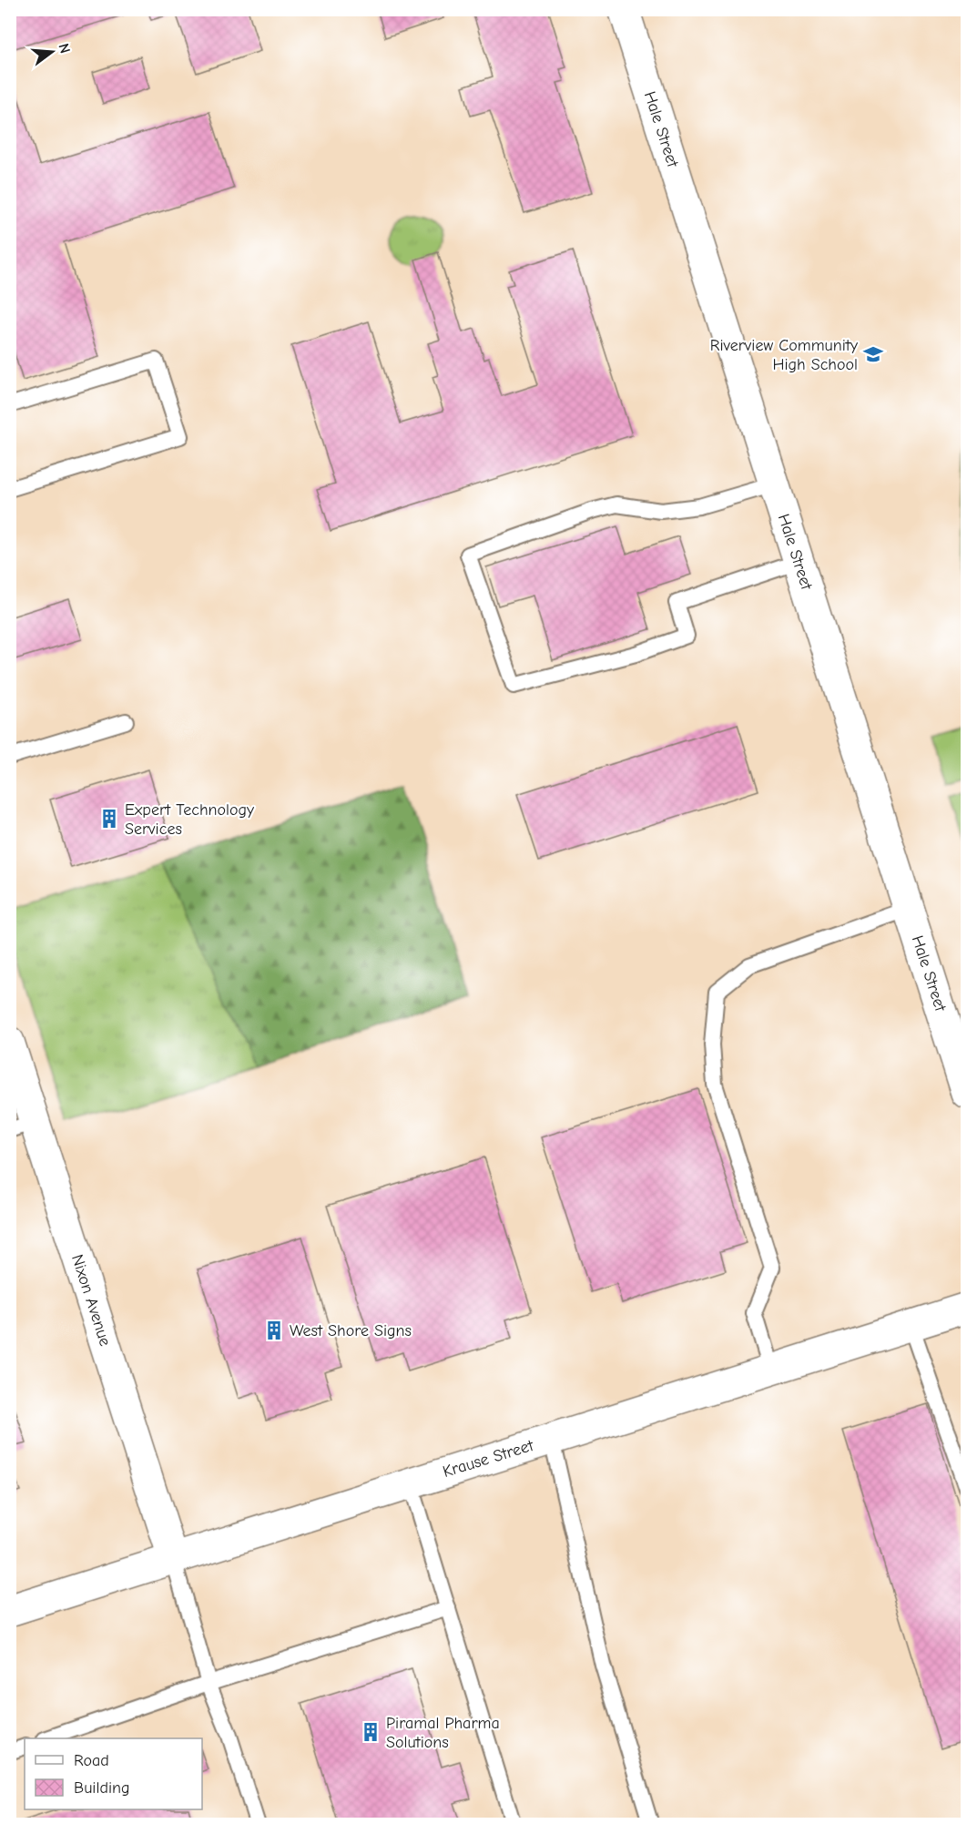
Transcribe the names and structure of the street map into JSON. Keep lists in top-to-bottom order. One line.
{"streets":{"street":["Hale Street","Nixon Avenue","Krause Street"]},"crossings":[["Nixon Avenue","Krause Street"]],"places":{"school or university":["Riverview Community High School"],"building":["Expert Technology Services","West Shore Signs","Piramal Pharma Solutions"]},"legend":["Road","Building"],"north":"right"}
